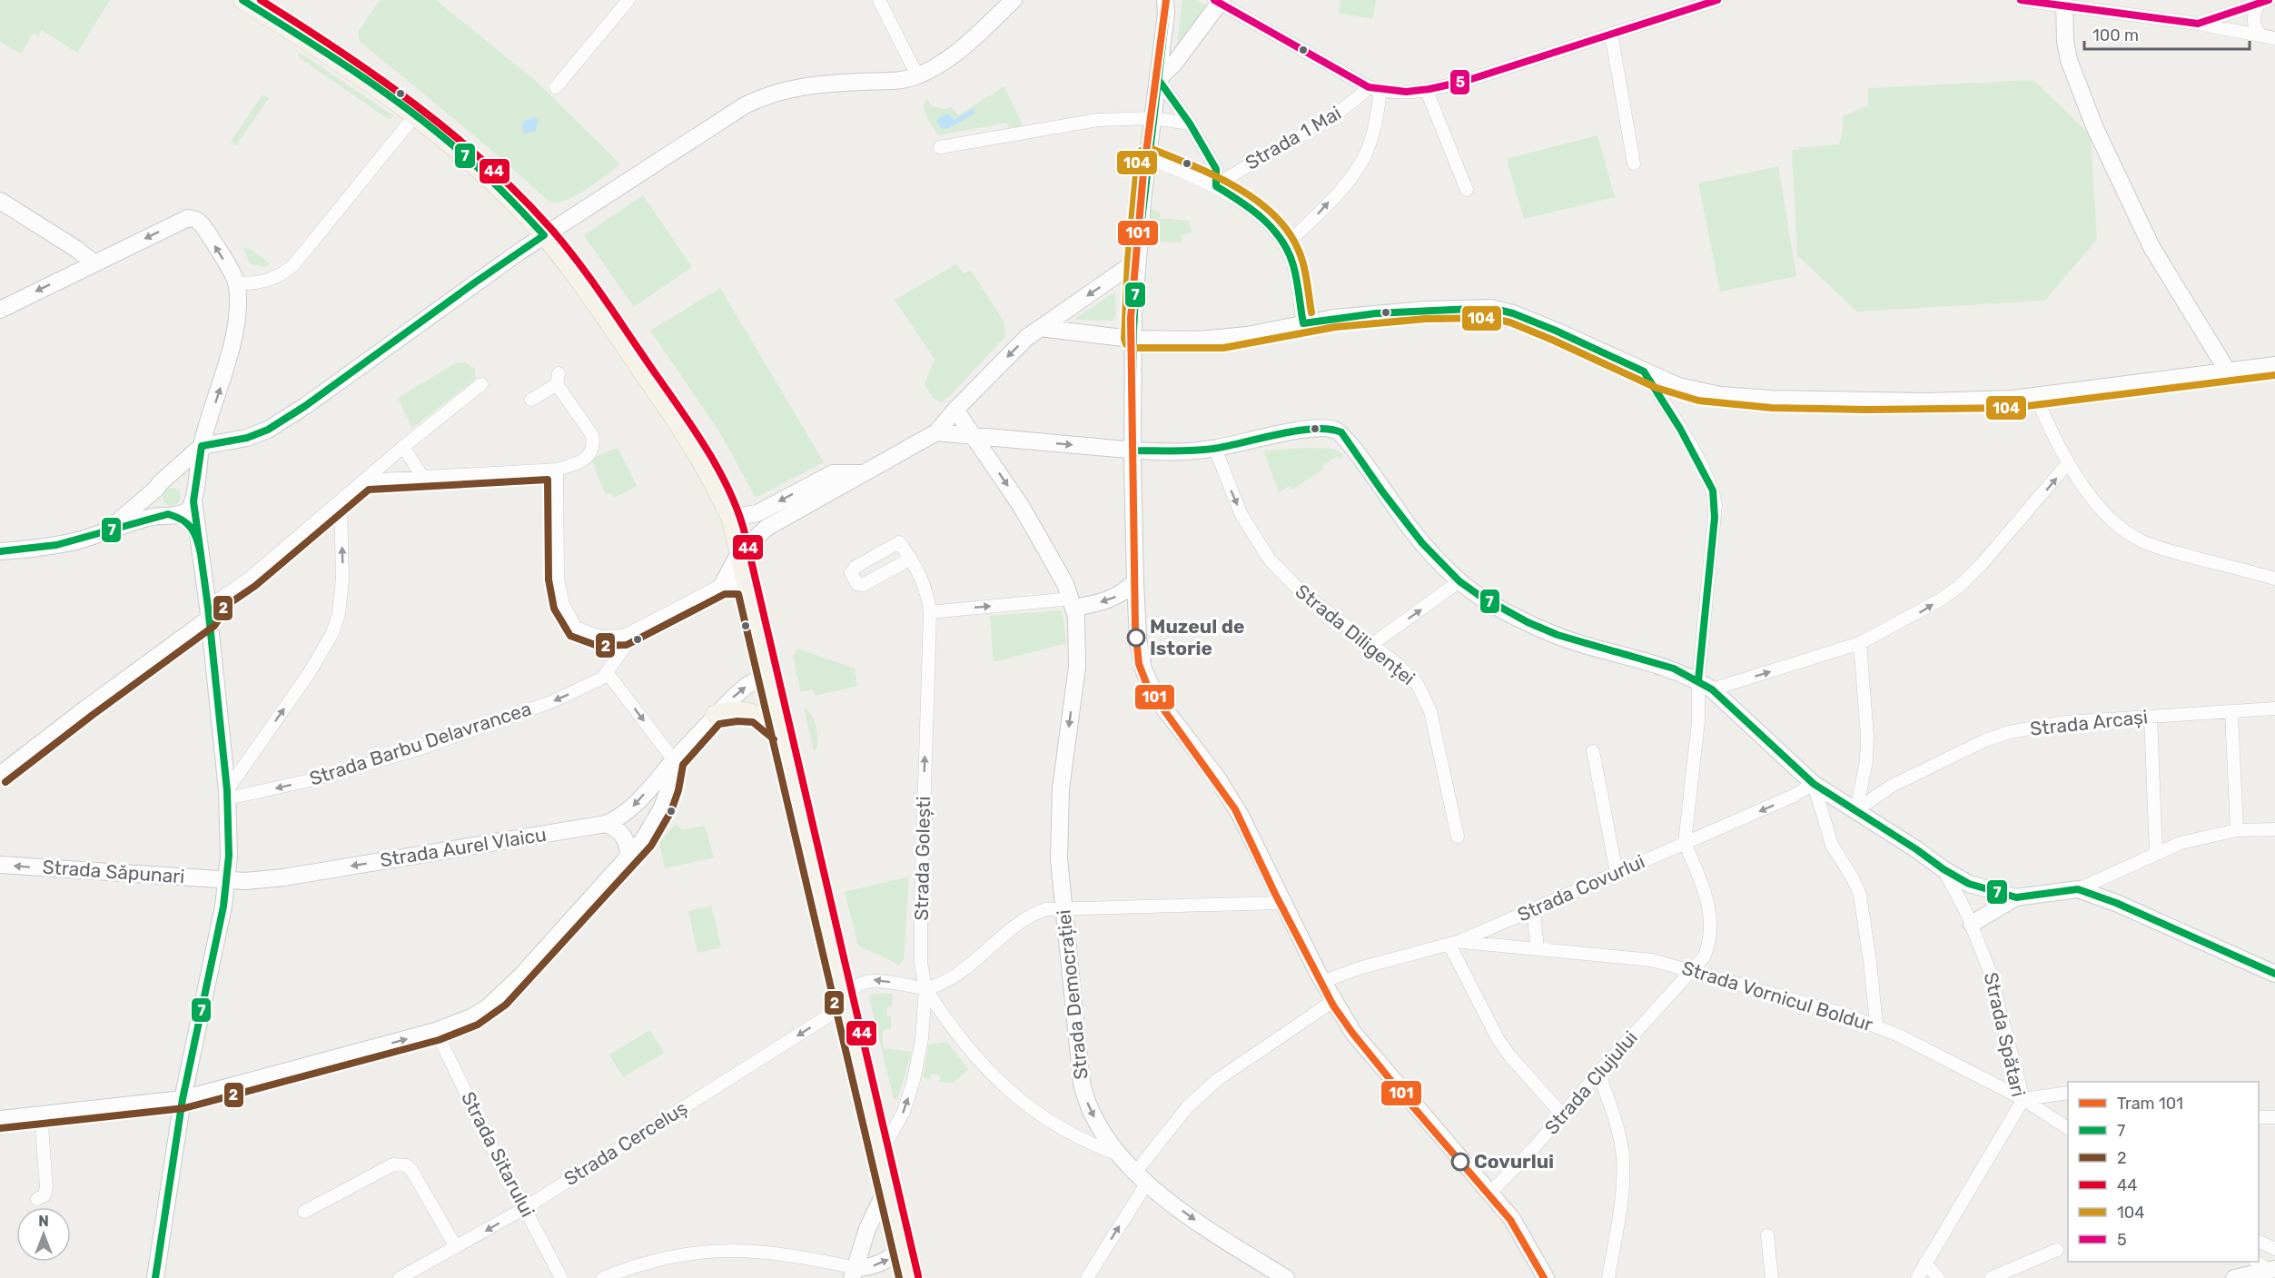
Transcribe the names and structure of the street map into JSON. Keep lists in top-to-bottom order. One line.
{"streets":{"main road":["Strada Aurel Vlaicu","Strada Săpunari","Strada Democrației"],"street":["Strada 1 Mai","Strada Diligenței","Strada Arcași","Strada Barbu Delavrancea","Strada Golești","Strada Covurlui","Strada Vornicul Boldur","Strada Spătari","Strada Clujului","Strada Cerceluș","Strada Sitarului"]},"crossings":[["Strada Aurel Vlaicu","Strada Săpunari"],["Strada Golești","Strada Cerceluș"],["Strada Covurlui","Strada Vornicul Boldur"],["Strada Covurlui","Strada Clujului"],["Strada Vornicul Boldur","Strada Spătari"],["Strada Vornicul Boldur","Strada Clujului"],["Strada Cerceluș","Strada Sitarului"]],"one_way":["Strada Diligenței","Strada Barbu Delavrancea","Strada Golești","Strada Săpunari","Strada Democrației","Strada Cerceluș"],"places":["Muzeul de Istorie","Covurlui"],"lines":["tram line 101","transit line 7","transit line 44","transit line 5","transit line 104","transit line 2"],"legend":["Tram 101","7","2","44","104","5"],"scale_bar":"100 m","north":"top"}
